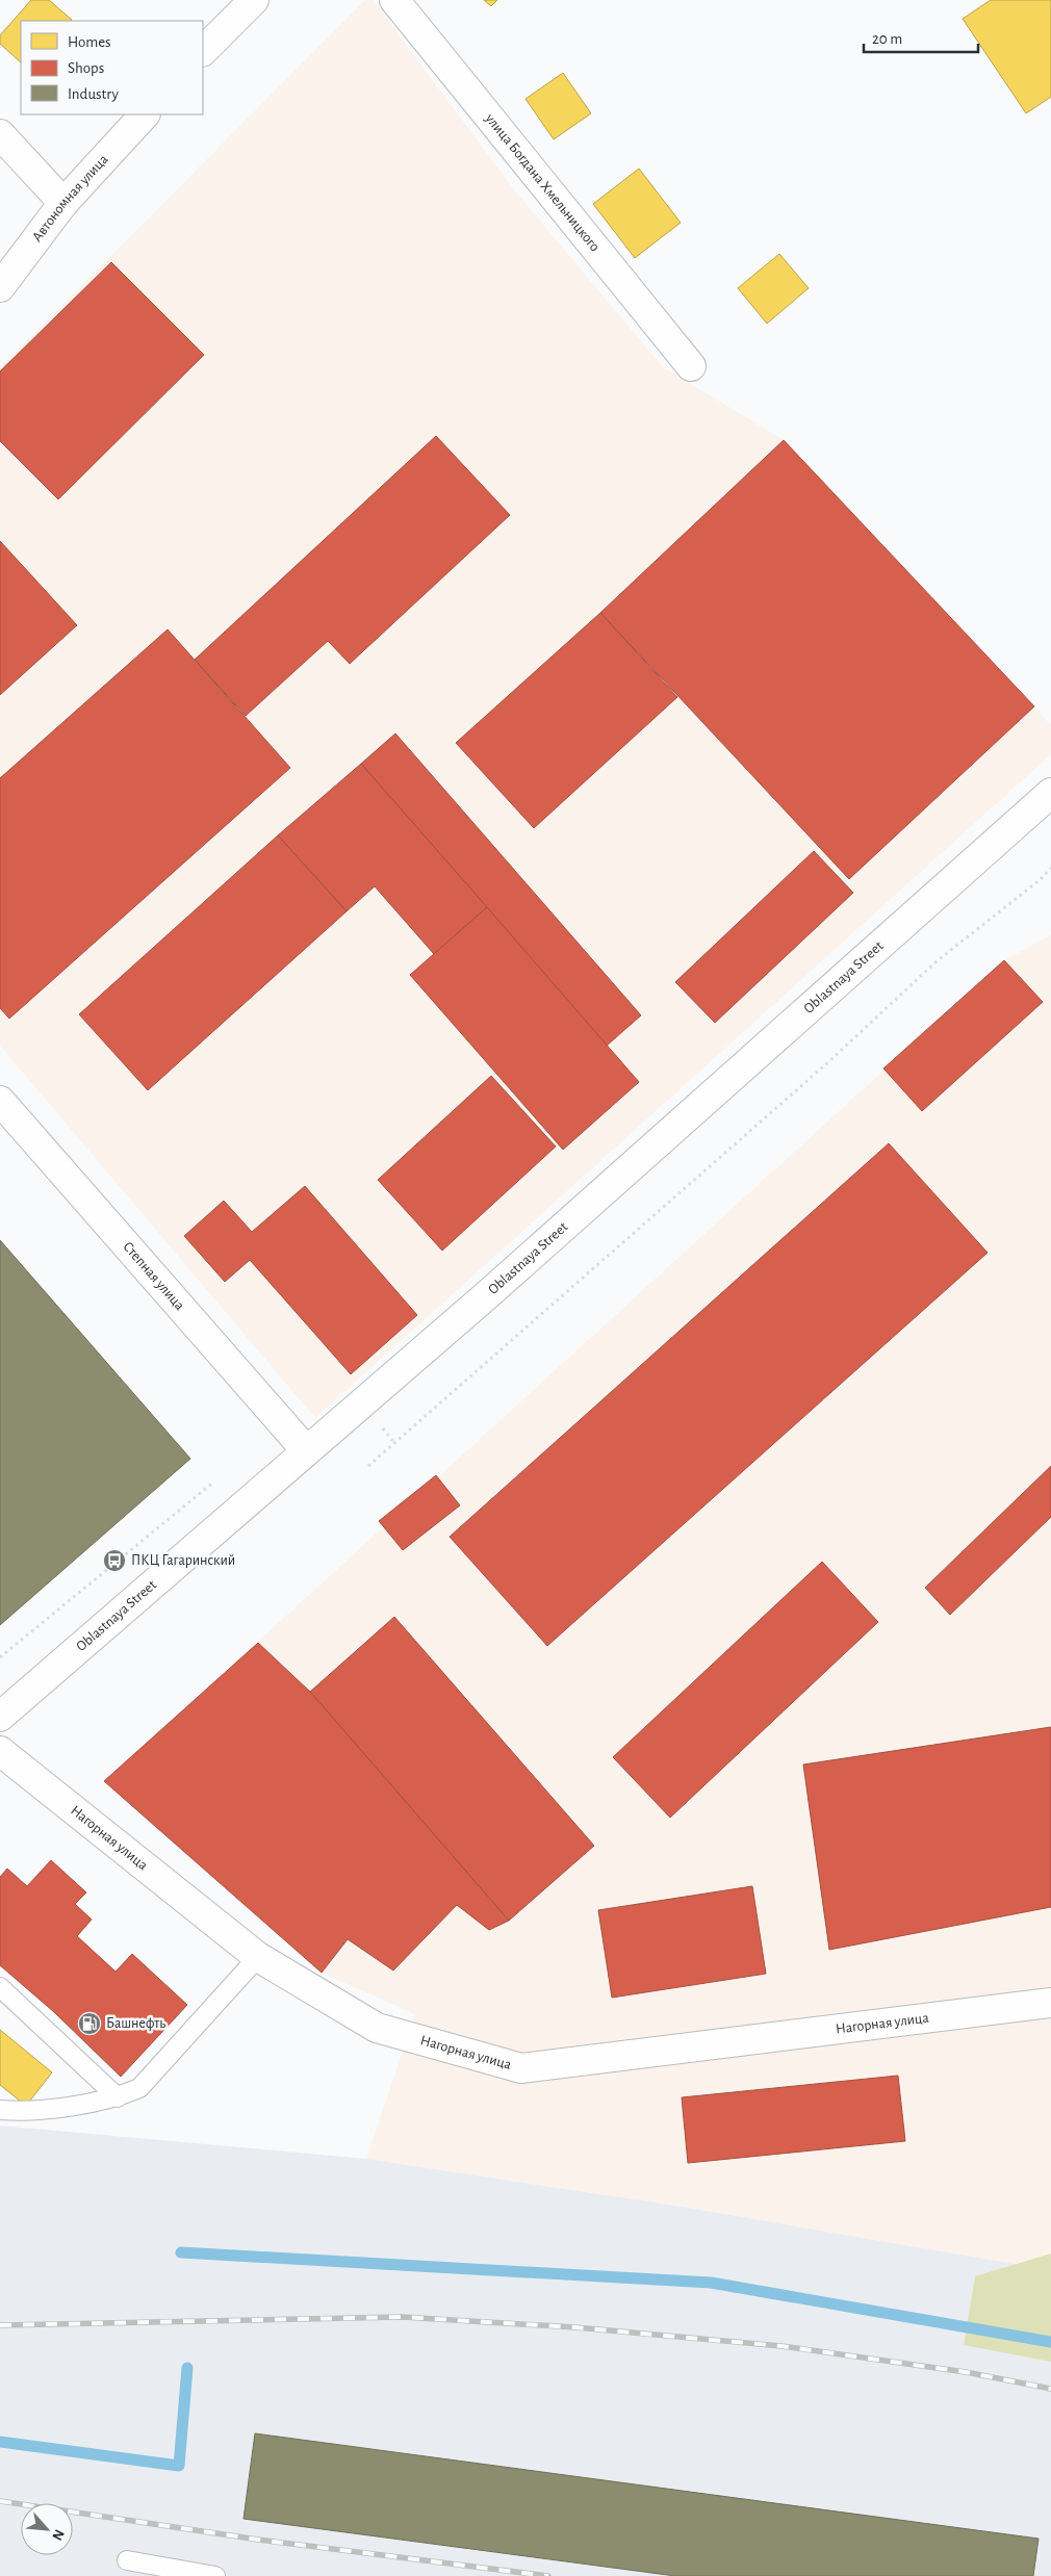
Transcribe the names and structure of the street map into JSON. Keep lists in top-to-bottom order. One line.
{"streets":{"street":["улица Богдана Хмельницкого","Автономная улица","Oblastnaya Street","Степная улица","Нагорная улица"]},"crossings":[["Oblastnaya Street","Степная улица"]],"places":{"bus stop":["ПКЦ Гагаринский"],"fuel station":["Башнефть"]},"legend":["Homes","Shops","Industry"],"scale_bar":"20 m","north":"bottom right"}
